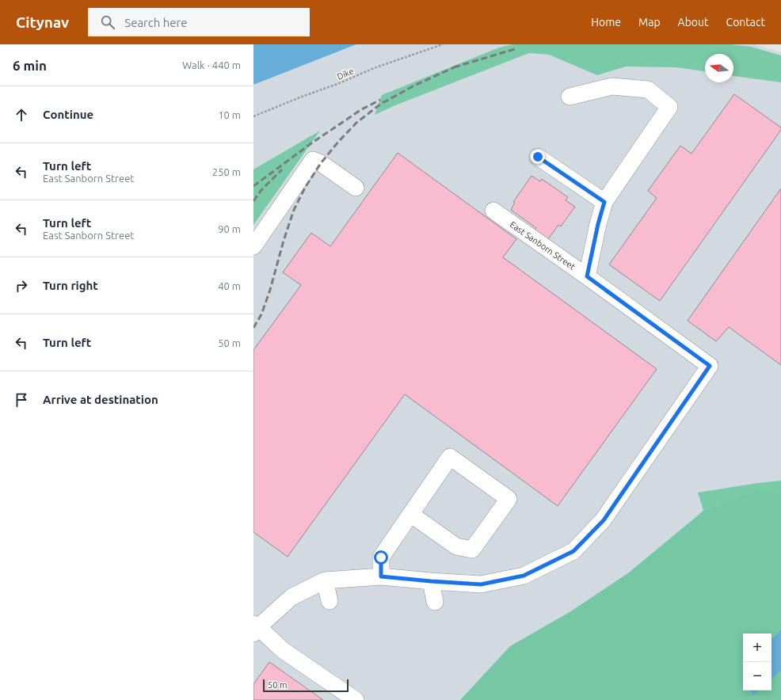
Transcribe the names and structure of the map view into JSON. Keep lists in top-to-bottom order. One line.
{"streets":{"street":["East Sanborn Street"],"path":["Dike"]},"scale_bar":"50 m","north":"left","page":{"header":"Citynav","search":"Search here","nav":["Home","Map","About","Contact"],"heading":["6 min","Walk · 440 m"],"list":[["Continue","10 m"],["Turn left","East Sanborn Street","250 m"],["Turn left","East Sanborn Street","90 m"],["Turn right","40 m"],["Turn left","50 m"],"Arrive at destination"],"map_buttons":["+","−"],"scale":"50 m"}}
